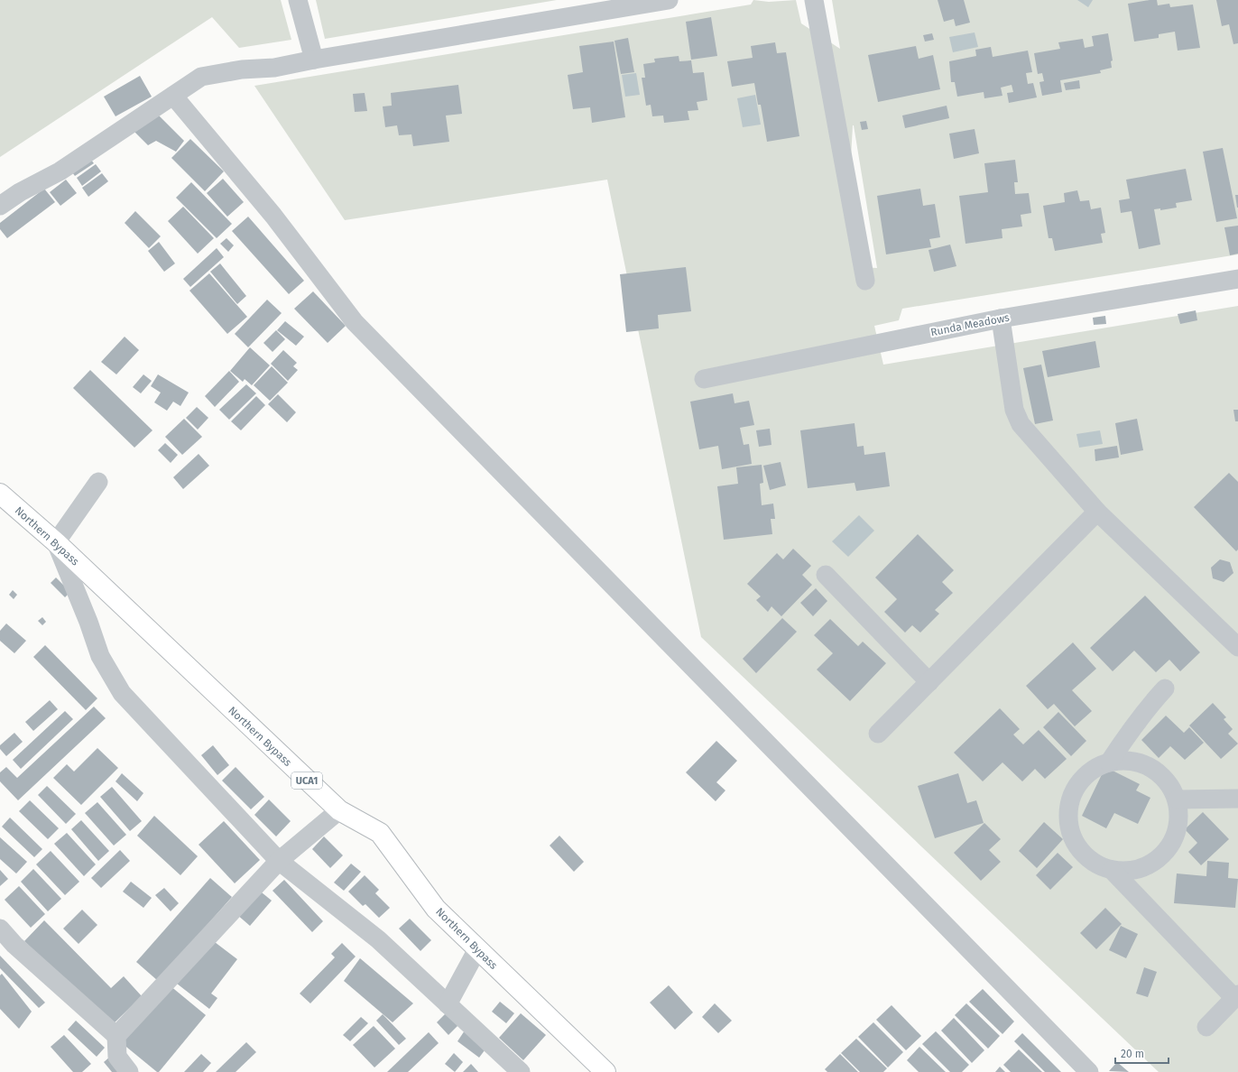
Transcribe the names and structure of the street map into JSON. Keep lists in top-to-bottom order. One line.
{"streets":{"main road":["Northern Bypass","UCA1"],"street":["Runda Meadows"]},"scale_bar":"20 m"}
